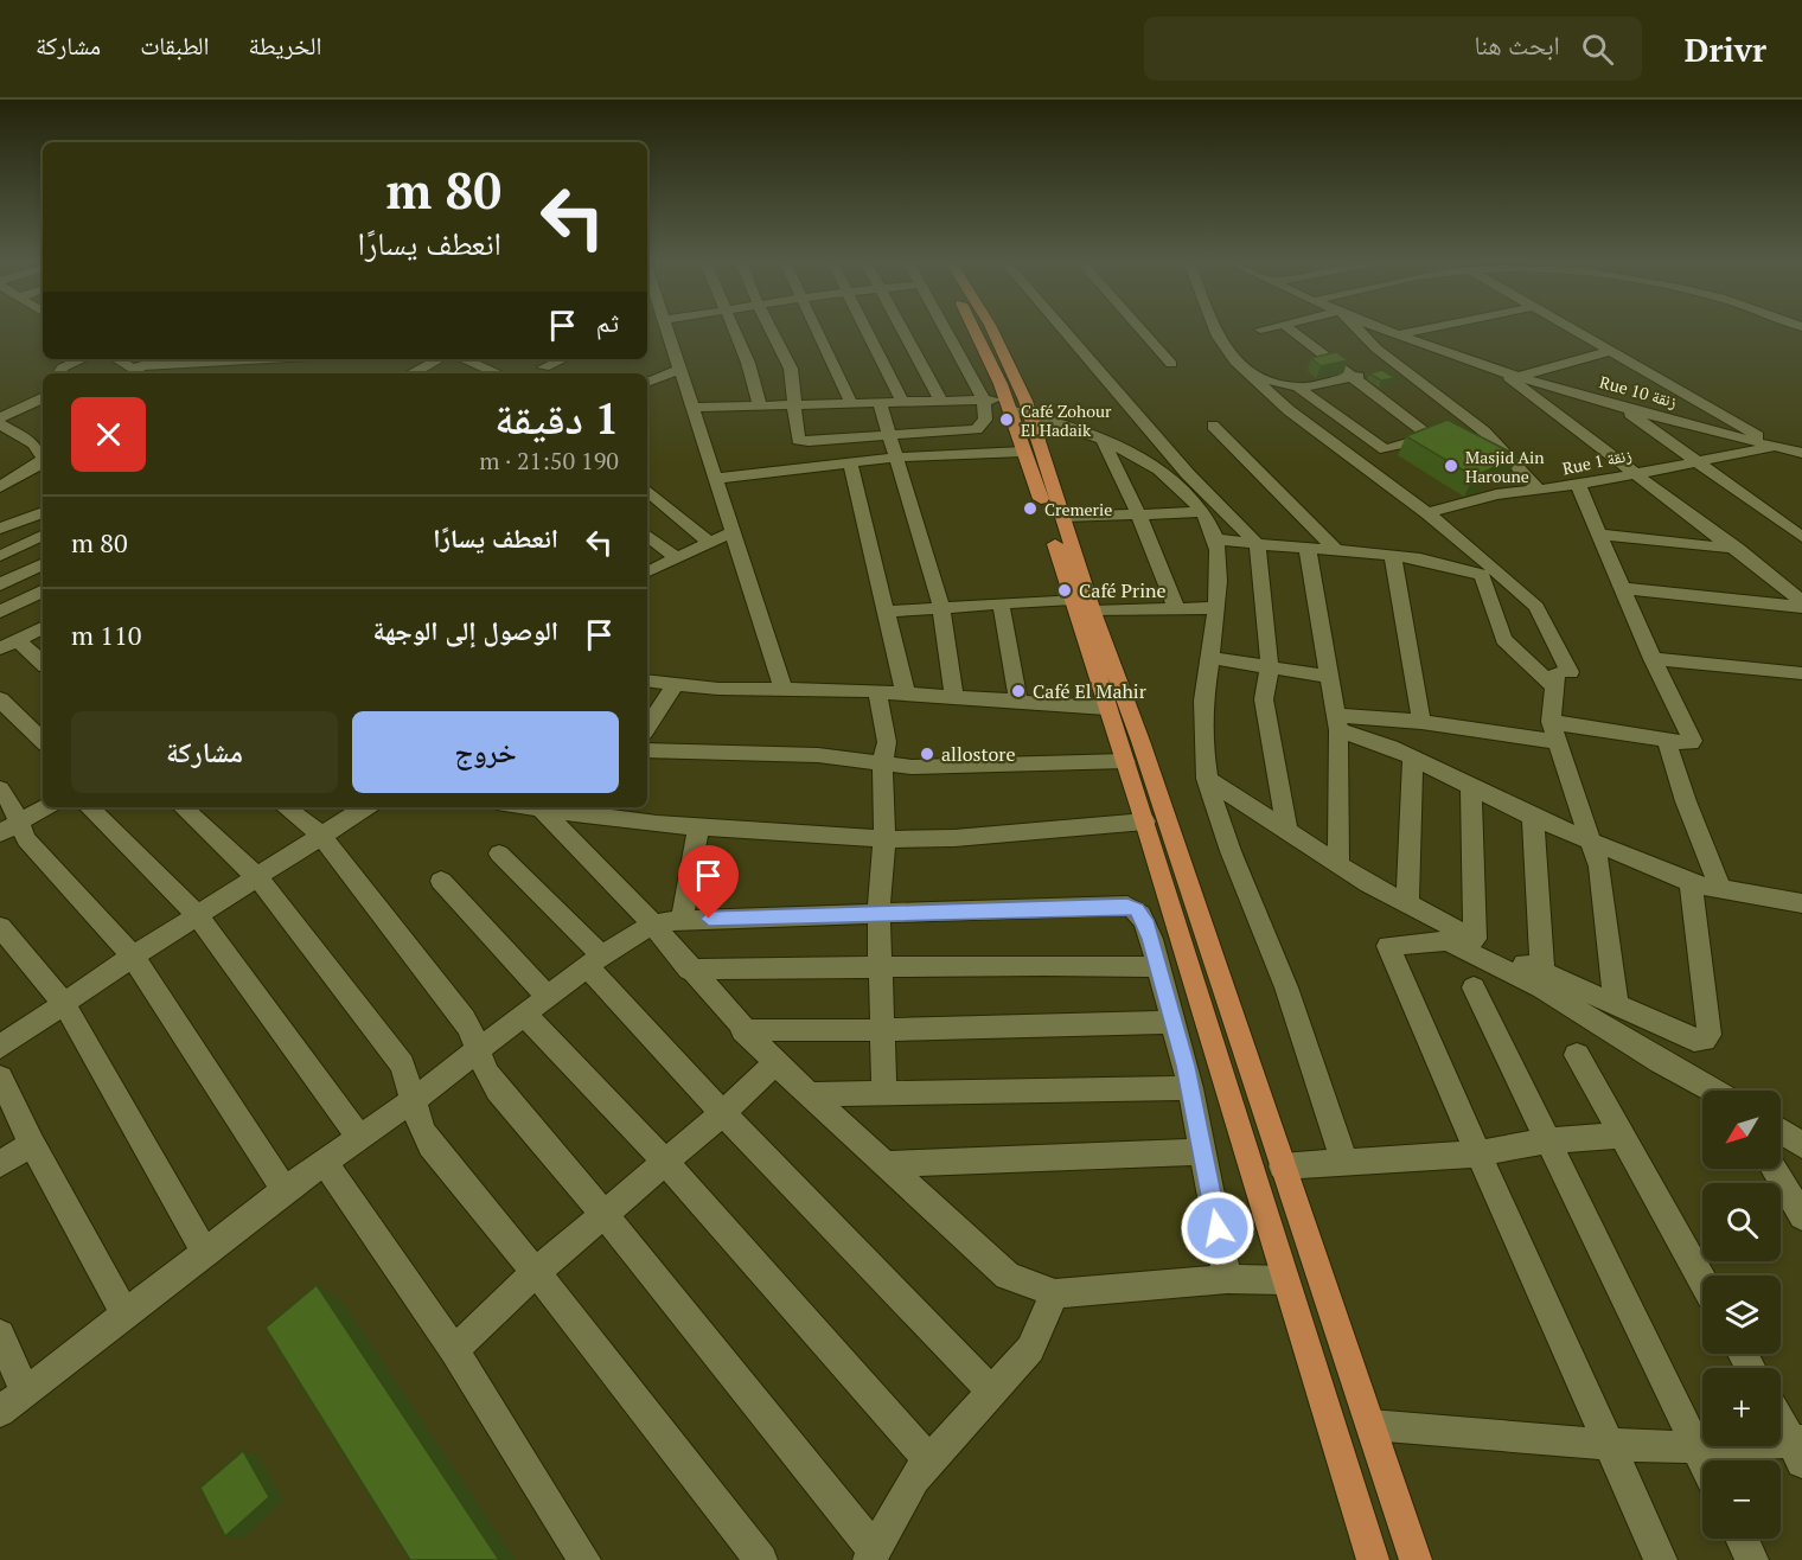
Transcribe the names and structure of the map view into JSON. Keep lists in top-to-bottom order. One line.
{"streets":{"street":["Rue 10 زنقة","Rue 1 زنقة"]},"crossings":[["Rue 10 زنقة","Rue 1 زنقة"]],"places":["Café Zohour El Hadaik","Masjid Ain Haroune","Cremerie","Café Prine","Café El Mahir","allostore"],"north":"bottom left","page":{"header":"Drivr","search":"ابحث هنا","nav":["الخريطة","الطبقات","مشاركة"],"turn":["80 m","انعطف يسارًا"],"then":"ثم","heading":["1 دقيقة","190 m · 21:50"],"list":[{"name":"انعطف يسارًا","value":"80 m"},{"name":"الوصول إلى الوجهة","value":"110 m"}],"buttons":["خروج","مشاركة"],"map_buttons":["+","−"]}}
